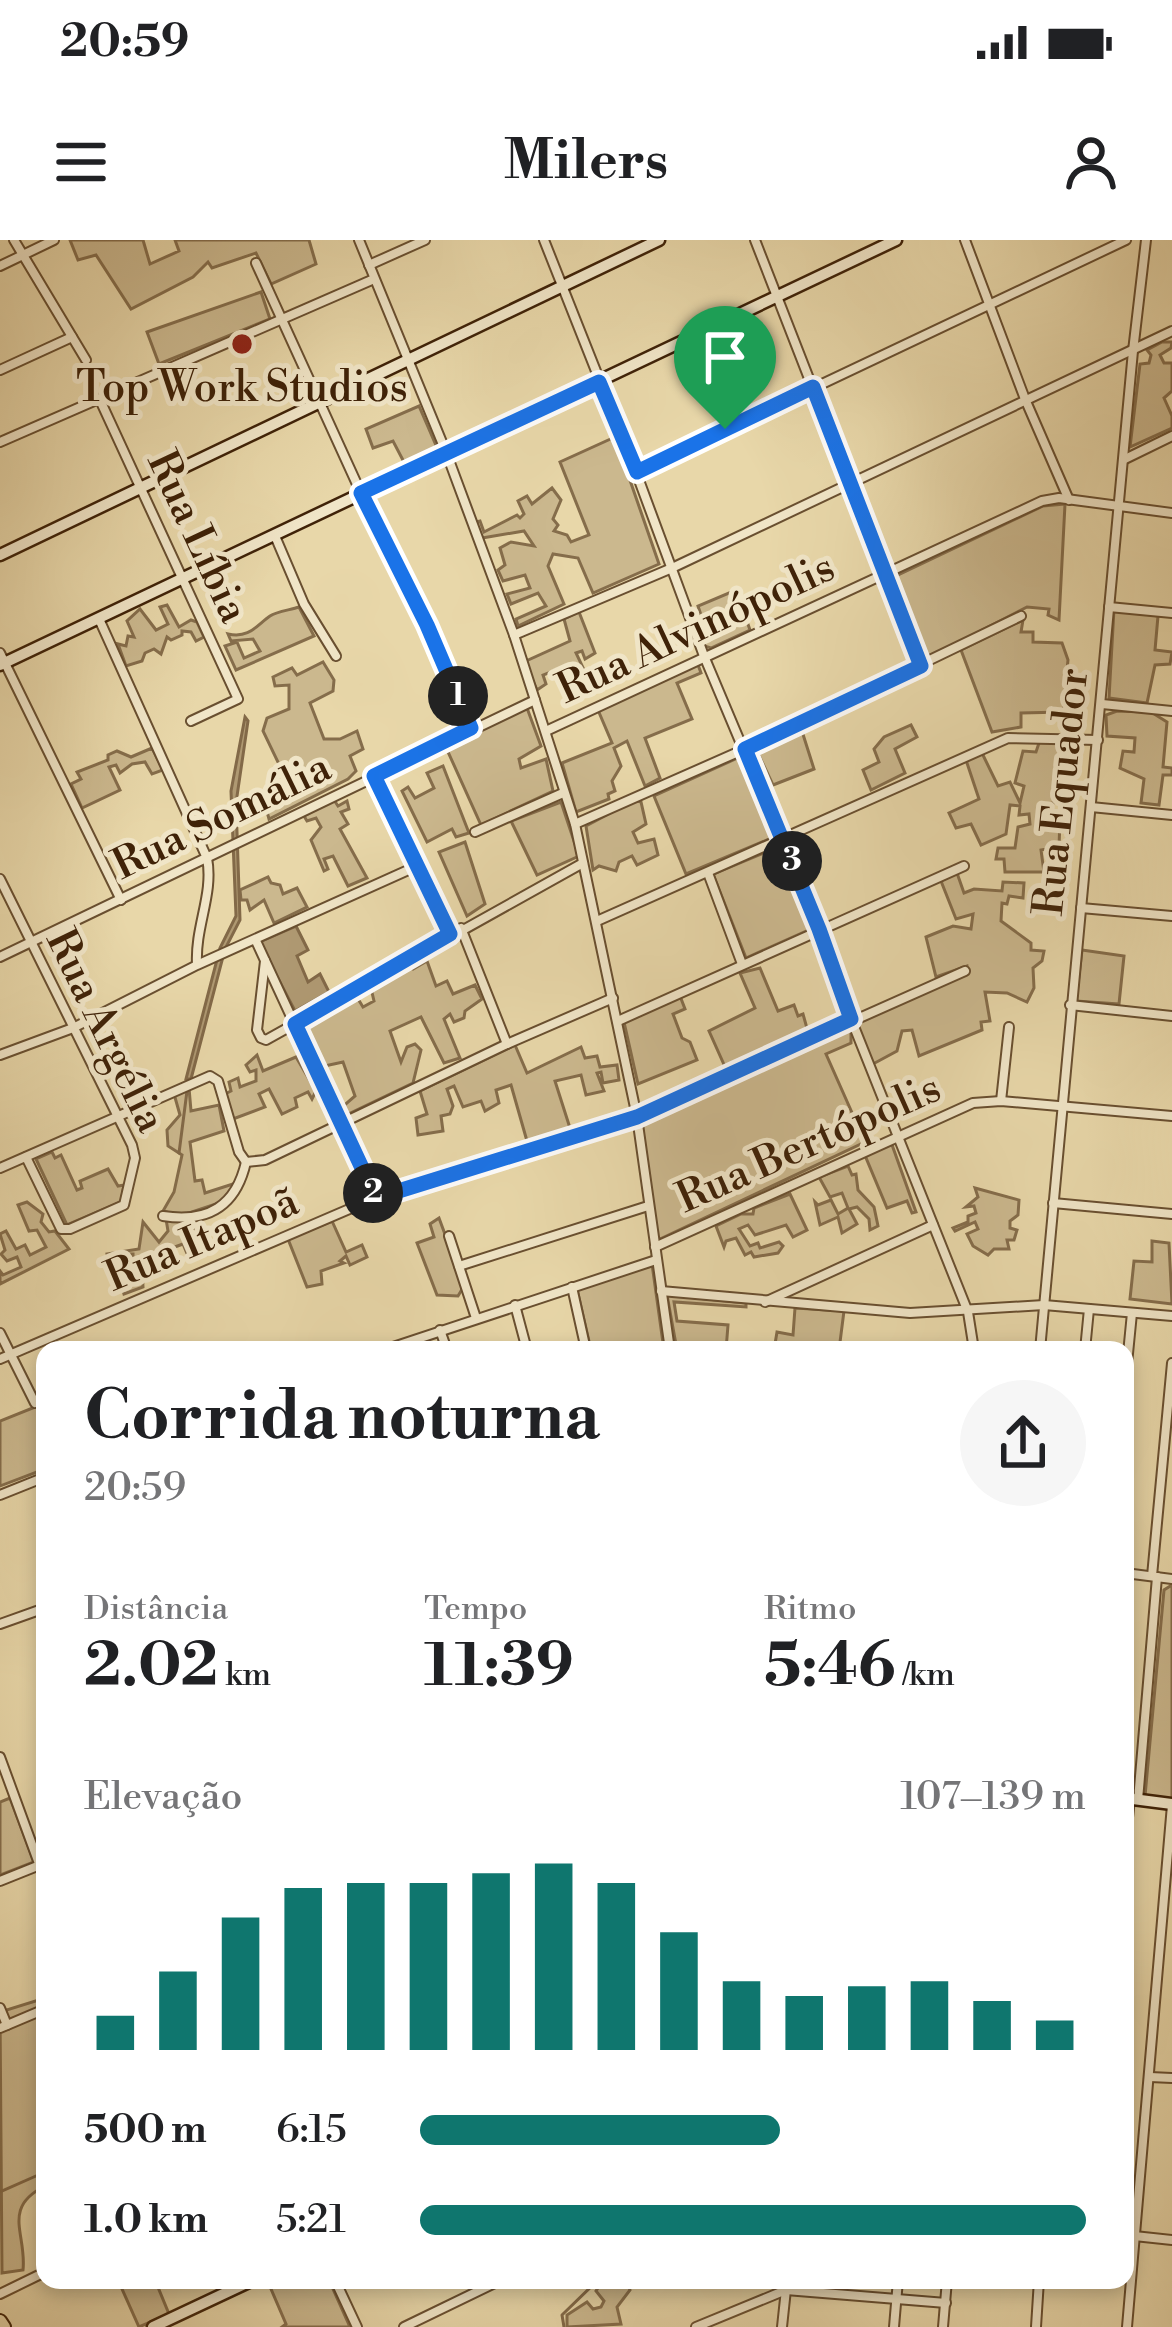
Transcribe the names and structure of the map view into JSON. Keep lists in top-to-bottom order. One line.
{"streets":{"street":["Rua Líbia","Rua Alvinópolis","Rua Equador","Rua Somália","Rua Argélia","Rua Bertópolis","Rua Itapoã"]},"crossings":[["Rua Equador","Rua Bertópolis"],["Rua Somália","Rua Argélia"]],"places":["Top Work Studios"],"page":{"status":"20:59","header":"Milers","pins":["1","3","2"],"heading":["Corrida noturna","20:59"],"stats":[["Distância","2.02 km"],["Tempo","11:39"],["Ritmo","5:46 /km"]],"chart":["Elevação","107–139 m"],"list":[{"name":"500 m","note":"6:15"},{"name":"1.0 km","note":"5:21"}]}}
